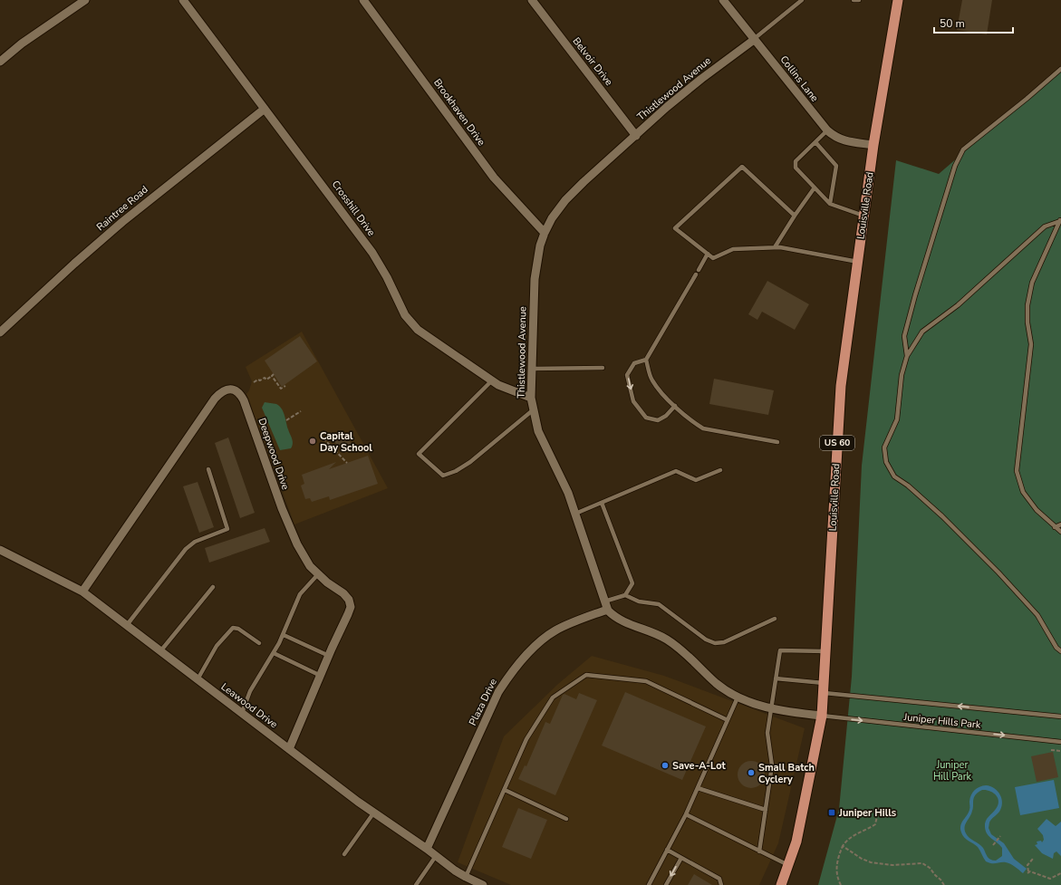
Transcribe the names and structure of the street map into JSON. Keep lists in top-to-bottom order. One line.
{"streets":{"main road":["Louisville Road","US 60"],"street":["Belvoir Drive","Collins Lane","Thistlewood Avenue","Brookhaven Drive","Raintree Road","Crosshill Drive","Deepwood Drive","Plaza Drive","Leawood Drive"],"lane":["Juniper Hills Park"]},"crossings":[["Belvoir Drive","Thistlewood Avenue"],["Collins Lane","Thistlewood Avenue"],["Collins Lane","Louisville Road"],["Thistlewood Avenue","Brookhaven Drive"],["Thistlewood Avenue","Crosshill Drive"],["Thistlewood Avenue","Plaza Drive"],["Louisville Road","Juniper Hills Park"],["Raintree Road","Crosshill Drive"],["Deepwood Drive","Leawood Drive"],["Plaza Drive","Leawood Drive"]],"parks":["Juniper Hill Park"],"places":{"other":["Capital Day School","Save-A-Lot","Small Batch Cyclery"],"transit":["Juniper Hills"]},"scale_bar":"50 m"}
